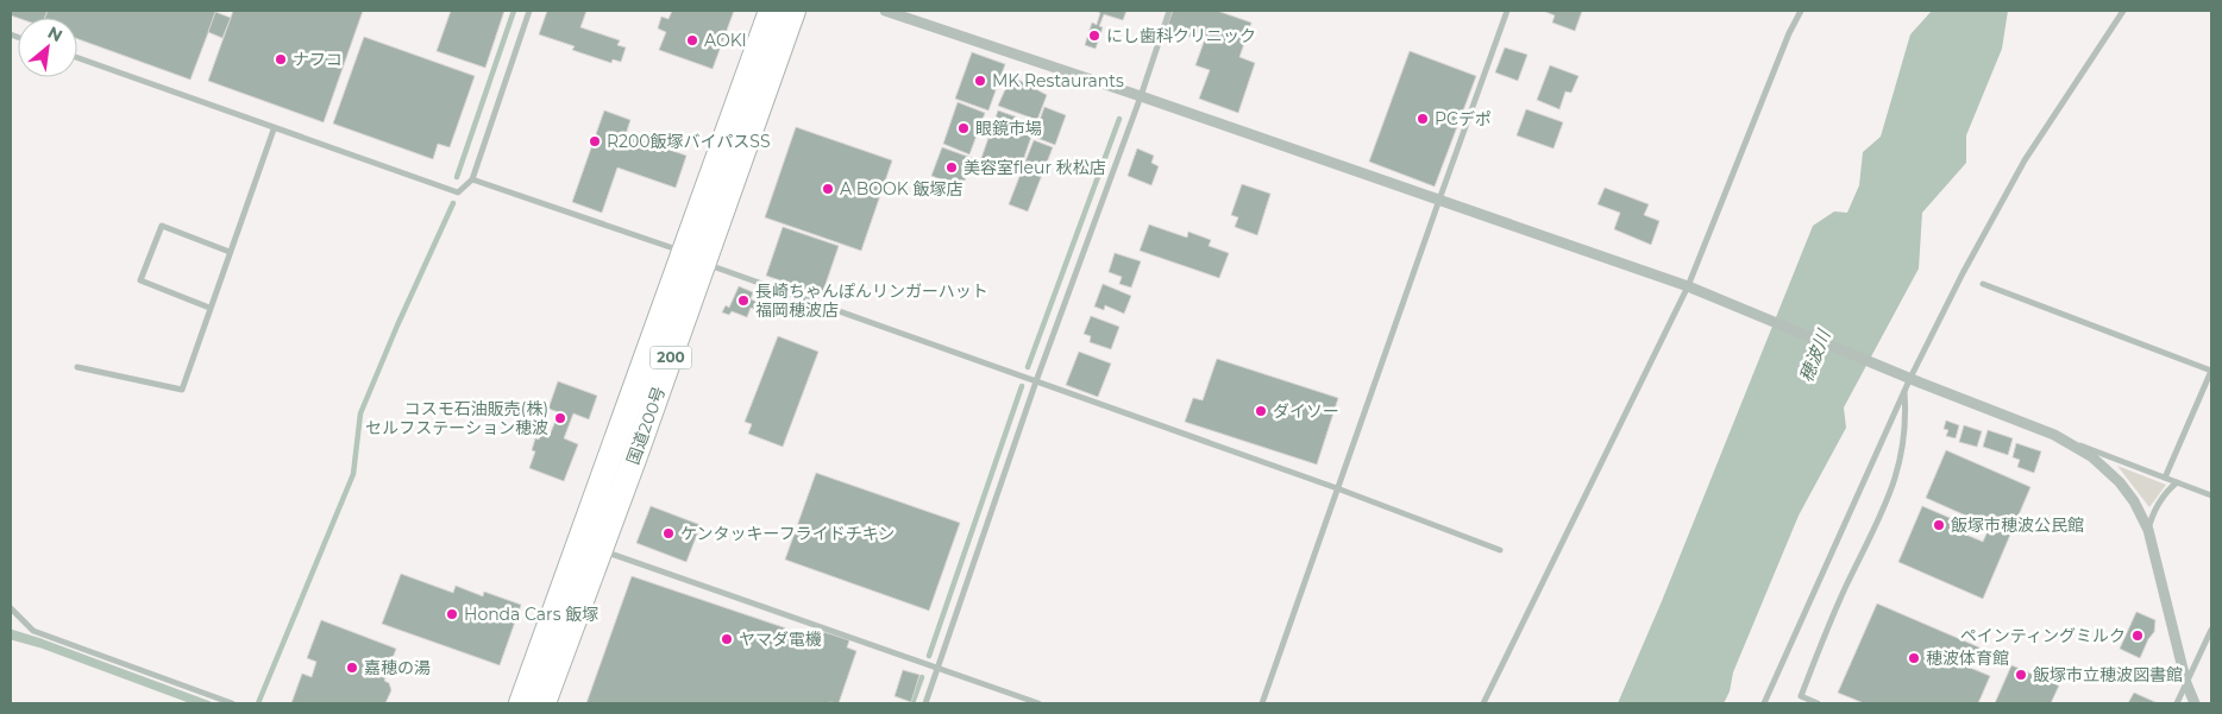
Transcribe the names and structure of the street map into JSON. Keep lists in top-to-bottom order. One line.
{"streets":{"highway":["200","国道200号"]},"water":["穂波川"],"places":["にし歯科クリニック","AOKI","ナフコ","MK Restaurants","PCデポ","眼鏡市場","R200飯塚バイパスSS","美容室fleur 秋松店","A BOOK 飯塚店","長崎ちゃんぽんリンガーハット 福岡穂波店","ダイソー","コスモ石油販売(株) セルフステーション穂波","飯塚市穂波公民館","ケンタッキーフライドチキン","Honda Cars 飯塚","ペインティングミルク","ヤマダ電機","穂波体育館","嘉穂の湯","飯塚市立穂波図書館"],"north":"top right"}
